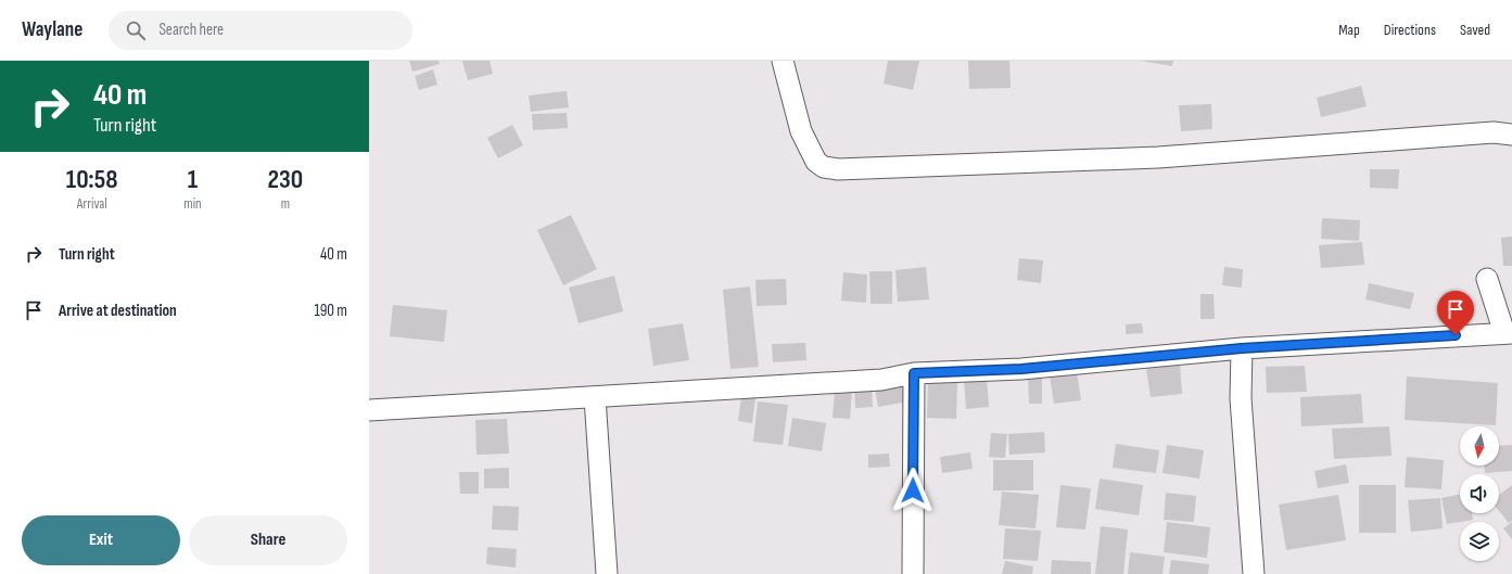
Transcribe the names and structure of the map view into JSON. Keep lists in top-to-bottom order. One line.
{"north":"bottom","page":{"header":"Waylane","search":"Search here","nav":["Map","Directions","Saved"],"turn":["40 m","Turn right"],"eta":["10:58","Arrival","1","min","230","m"],"list":[{"name":"Turn right","value":"40 m"},{"name":"Arrive at destination","value":"190 m"}],"buttons":["Exit","Share"]}}
